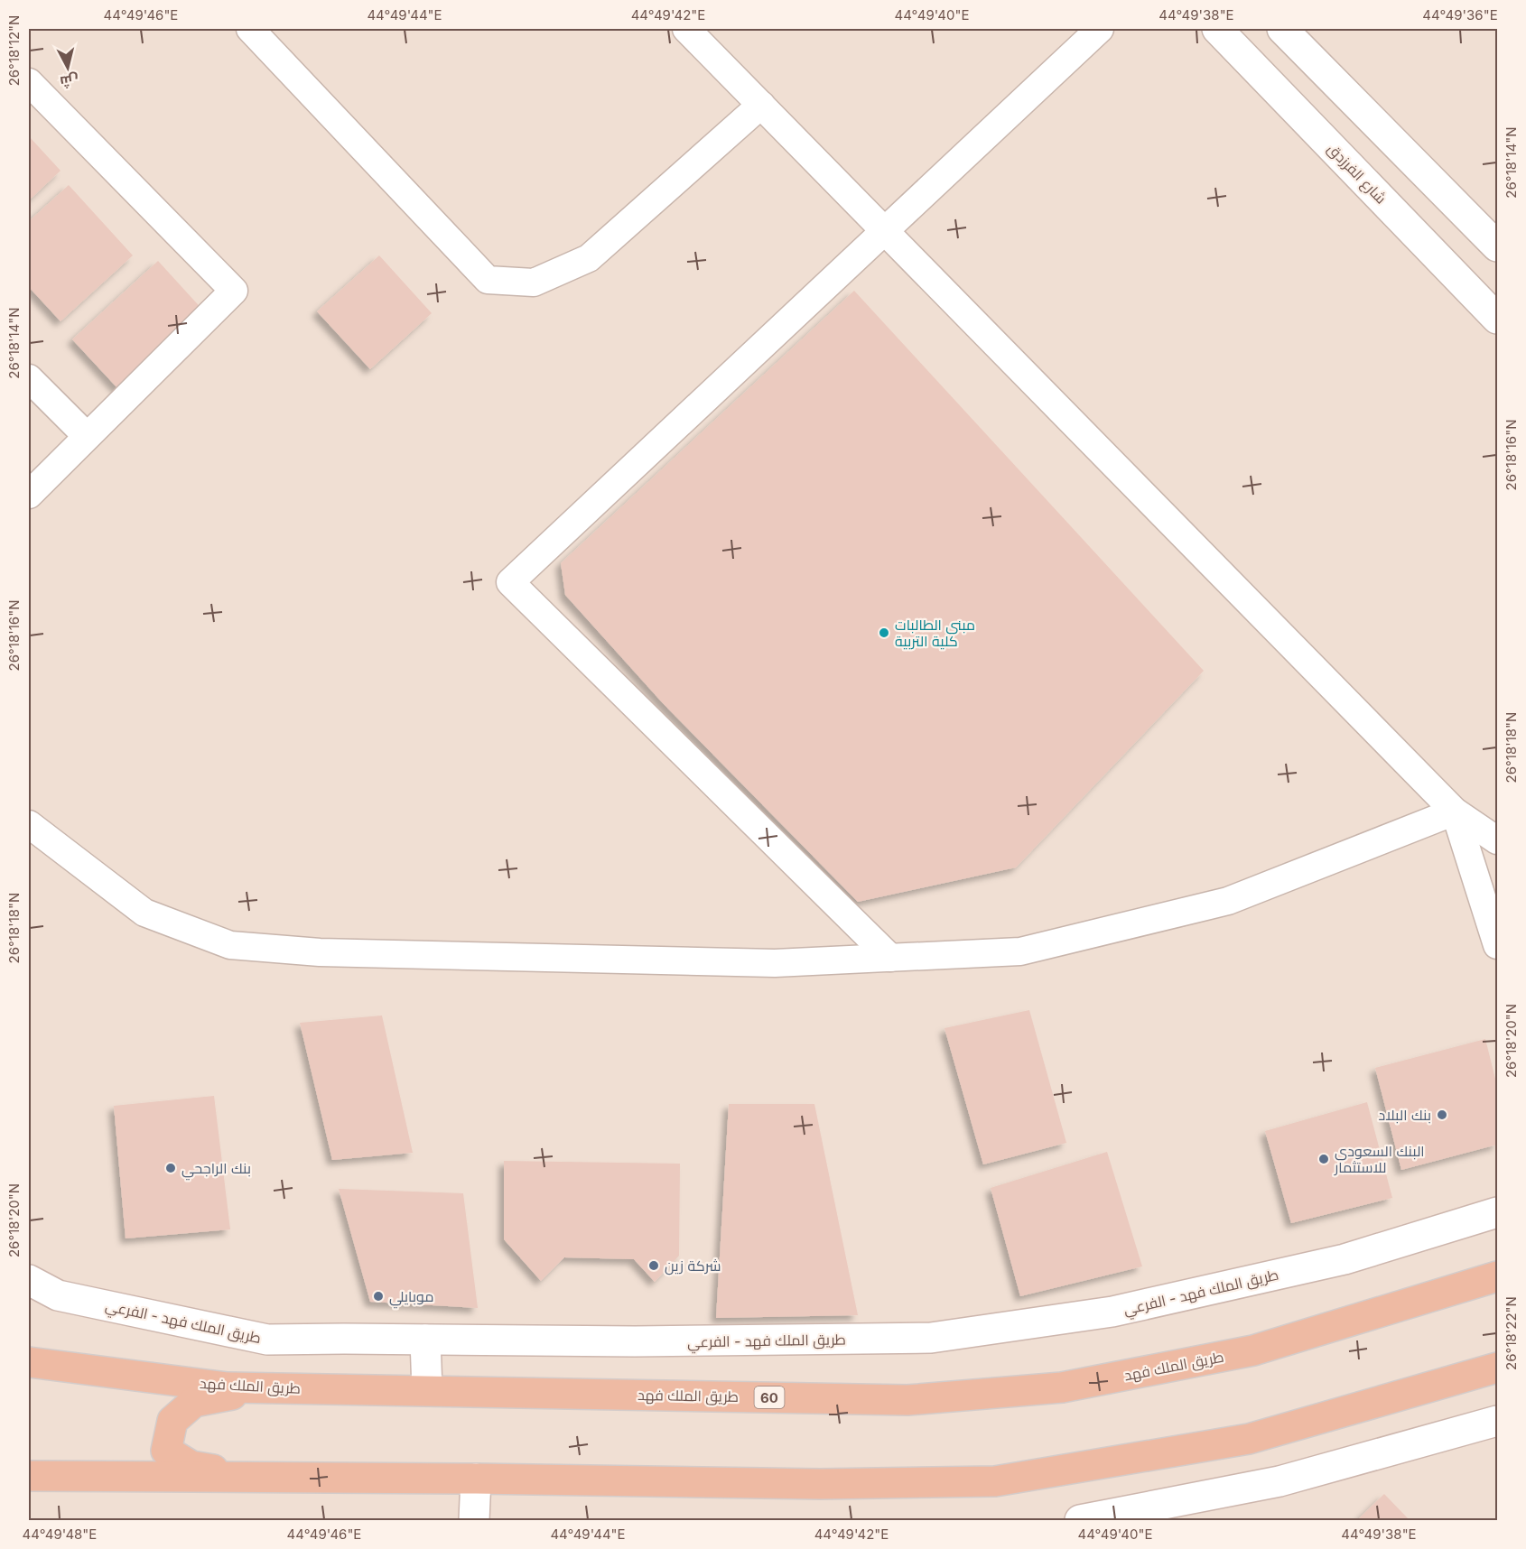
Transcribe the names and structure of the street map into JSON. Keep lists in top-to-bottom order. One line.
{"streets":{"highway":["طريق الملك فهد","60"],"main road":["شارع الفرزدق","طريق الملك فهد - الفرعي"]},"places":["مبنى الطالبات كلية التربية","بنك البلاد","البنك السعودي للاستثمار","بنك الراجحي","شركة زين","موبايلي"],"north":"bottom","coordinates":["44°49'46\"E","44°49'44\"E","44°49'42\"E","44°49'40\"E","44°49'38\"E","44°49'36\"E","26°18'12\"N","26°18'14\"N","26°18'16\"N","26°18'18\"N","26°18'20\"N","26°18'22\"N","44°49'48\"E"]}
